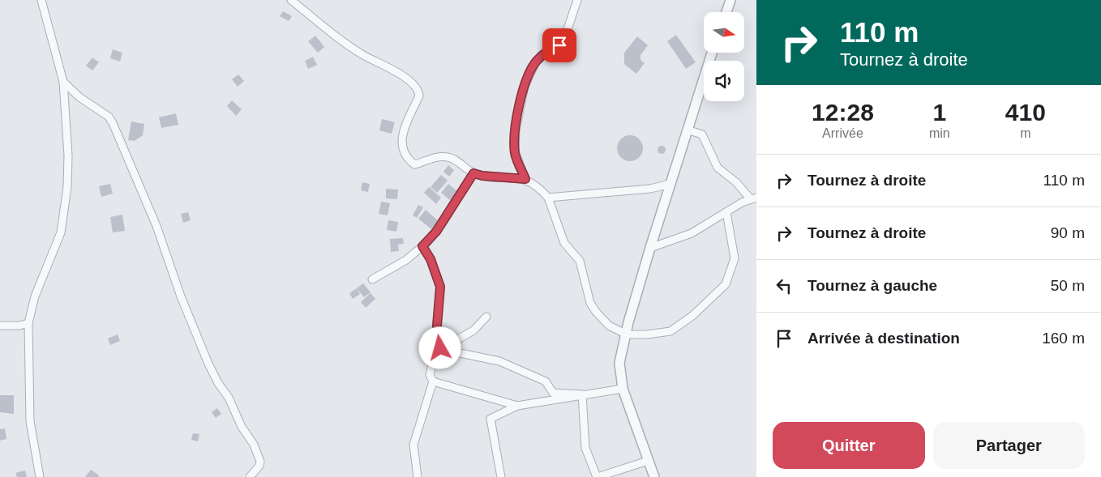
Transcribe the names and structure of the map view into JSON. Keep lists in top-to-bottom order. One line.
{"north":"right","page":{"turn":["110 m","Tournez à droite"],"eta":["12:28","Arrivée","1","min","410","m"],"list":[{"name":"Tournez à droite","value":"110 m"},{"name":"Tournez à droite","value":"90 m"},{"name":"Tournez à gauche","value":"50 m"},{"name":"Arrivée à destination","value":"160 m"}],"buttons":["Quitter","Partager"]}}
